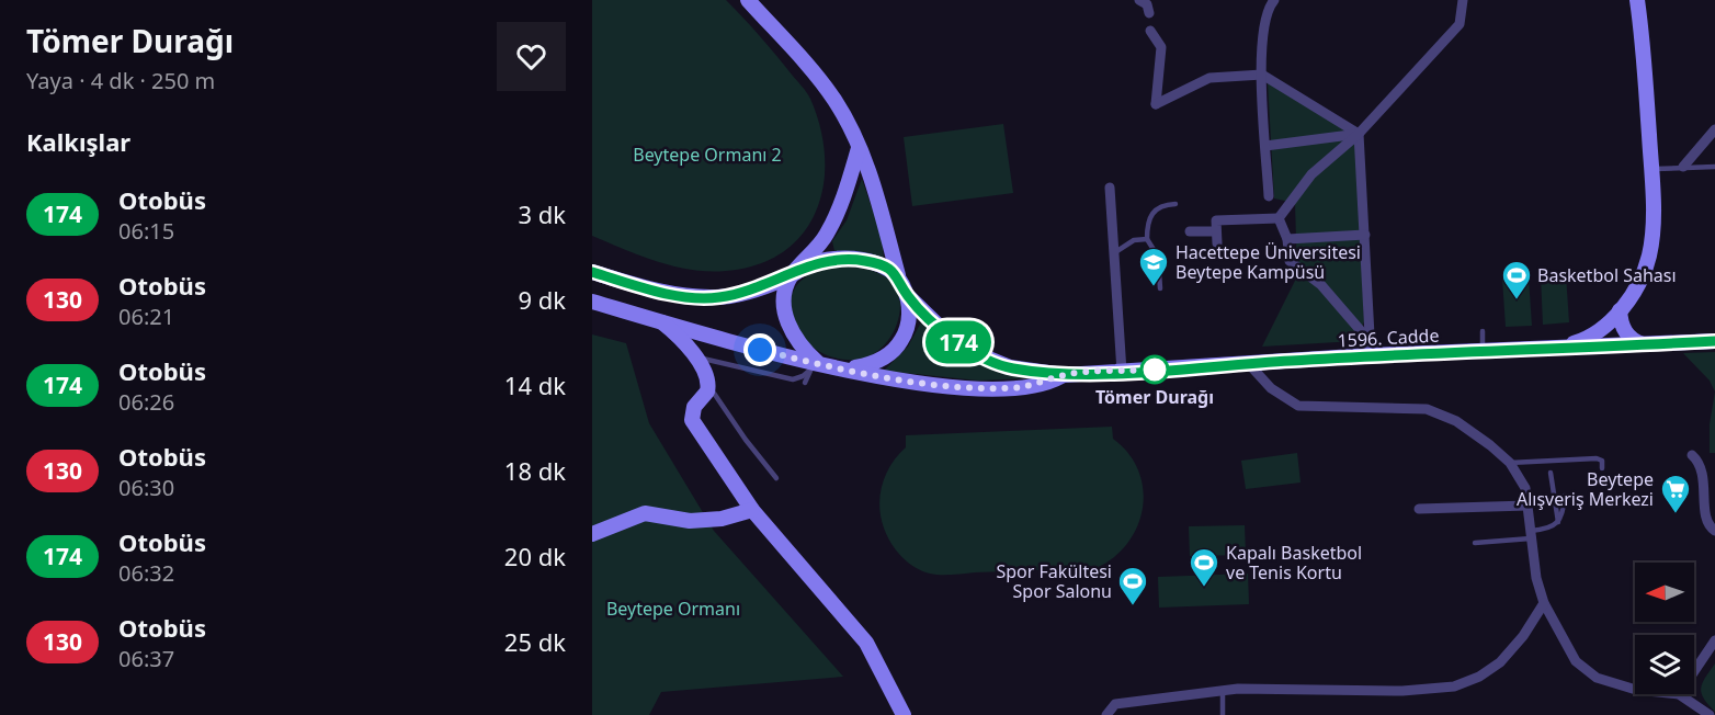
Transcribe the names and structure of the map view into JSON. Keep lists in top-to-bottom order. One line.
{"streets":{"street":["1596. Cadde"]},"parks":["Beytepe Ormanı 2","Beytepe Ormanı"],"places":{"school or university":["Hacettepe Üniversitesi Beytepe Kampüsü"],"sports":["Basketbol Sahası","Kapalı Basketbol ve Tenis Kortu","Spor Fakültesi Spor Salonu"],"other":["Tömer Durağı"],"supermarket":["Beytepe Alışveriş Merkezi"]},"lines":["bus line 174"],"north":"left","page":{"heading":[["Tömer Durağı","Yaya · 4 dk · 250 m"],"Kalkışlar"],"on_map":"174","list":[{"mark":"174","name":"Otobüs","note":"06:15","value":"3 dk"},{"mark":"130","name":"Otobüs","note":"06:21","value":"9 dk"},{"mark":"174","name":"Otobüs","note":"06:26","value":"14 dk"},{"mark":"130","name":"Otobüs","note":"06:30","value":"18 dk"},{"mark":"174","name":"Otobüs","note":"06:32","value":"20 dk"},{"mark":"130","name":"Otobüs","note":"06:37","value":"25 dk"}]}}
